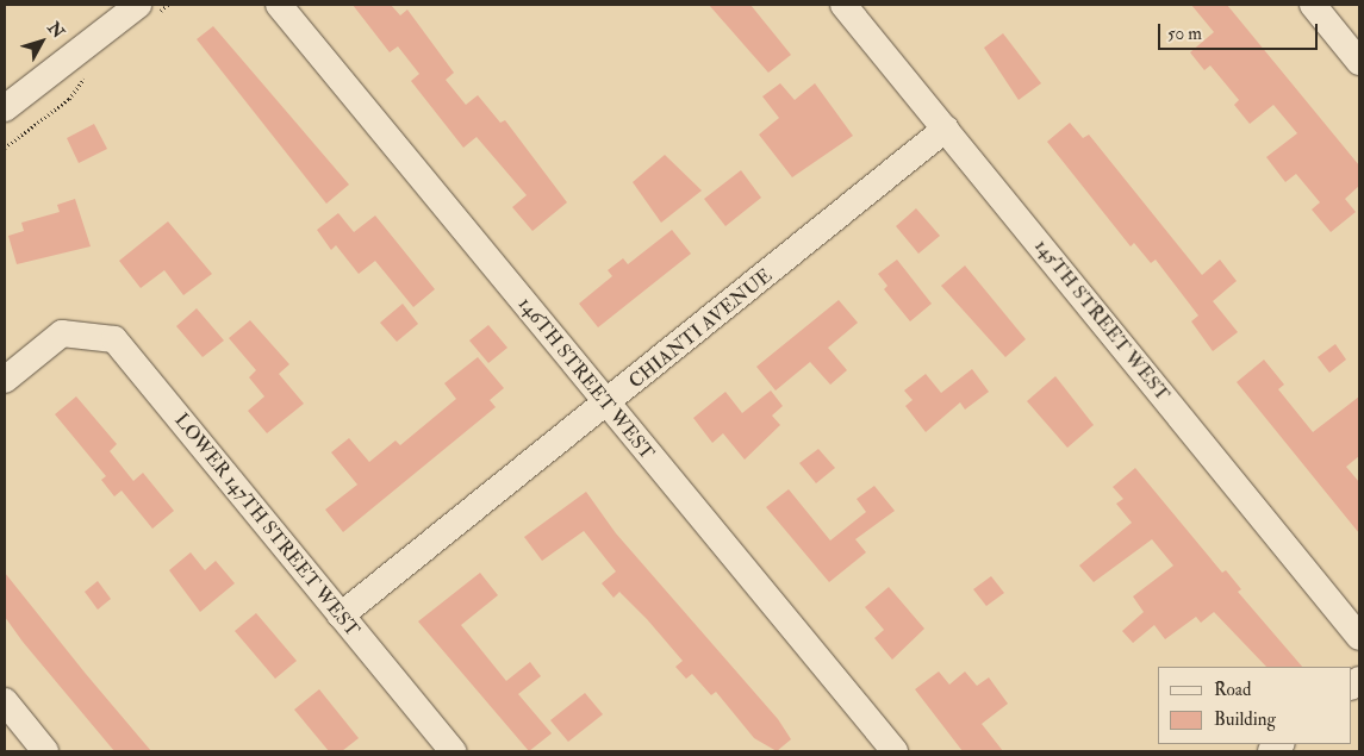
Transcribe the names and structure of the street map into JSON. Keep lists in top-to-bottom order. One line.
{"streets":{"street":["145TH STREET WEST","CHIANTI AVENUE","146TH STREET WEST","LOWER 147TH STREET WEST"]},"crossings":[["145TH STREET WEST","CHIANTI AVENUE"],["CHIANTI AVENUE","146TH STREET WEST"],["CHIANTI AVENUE","LOWER 147TH STREET WEST"]],"legend":["Road","Building"],"scale_bar":"50 m","north":"top right"}
